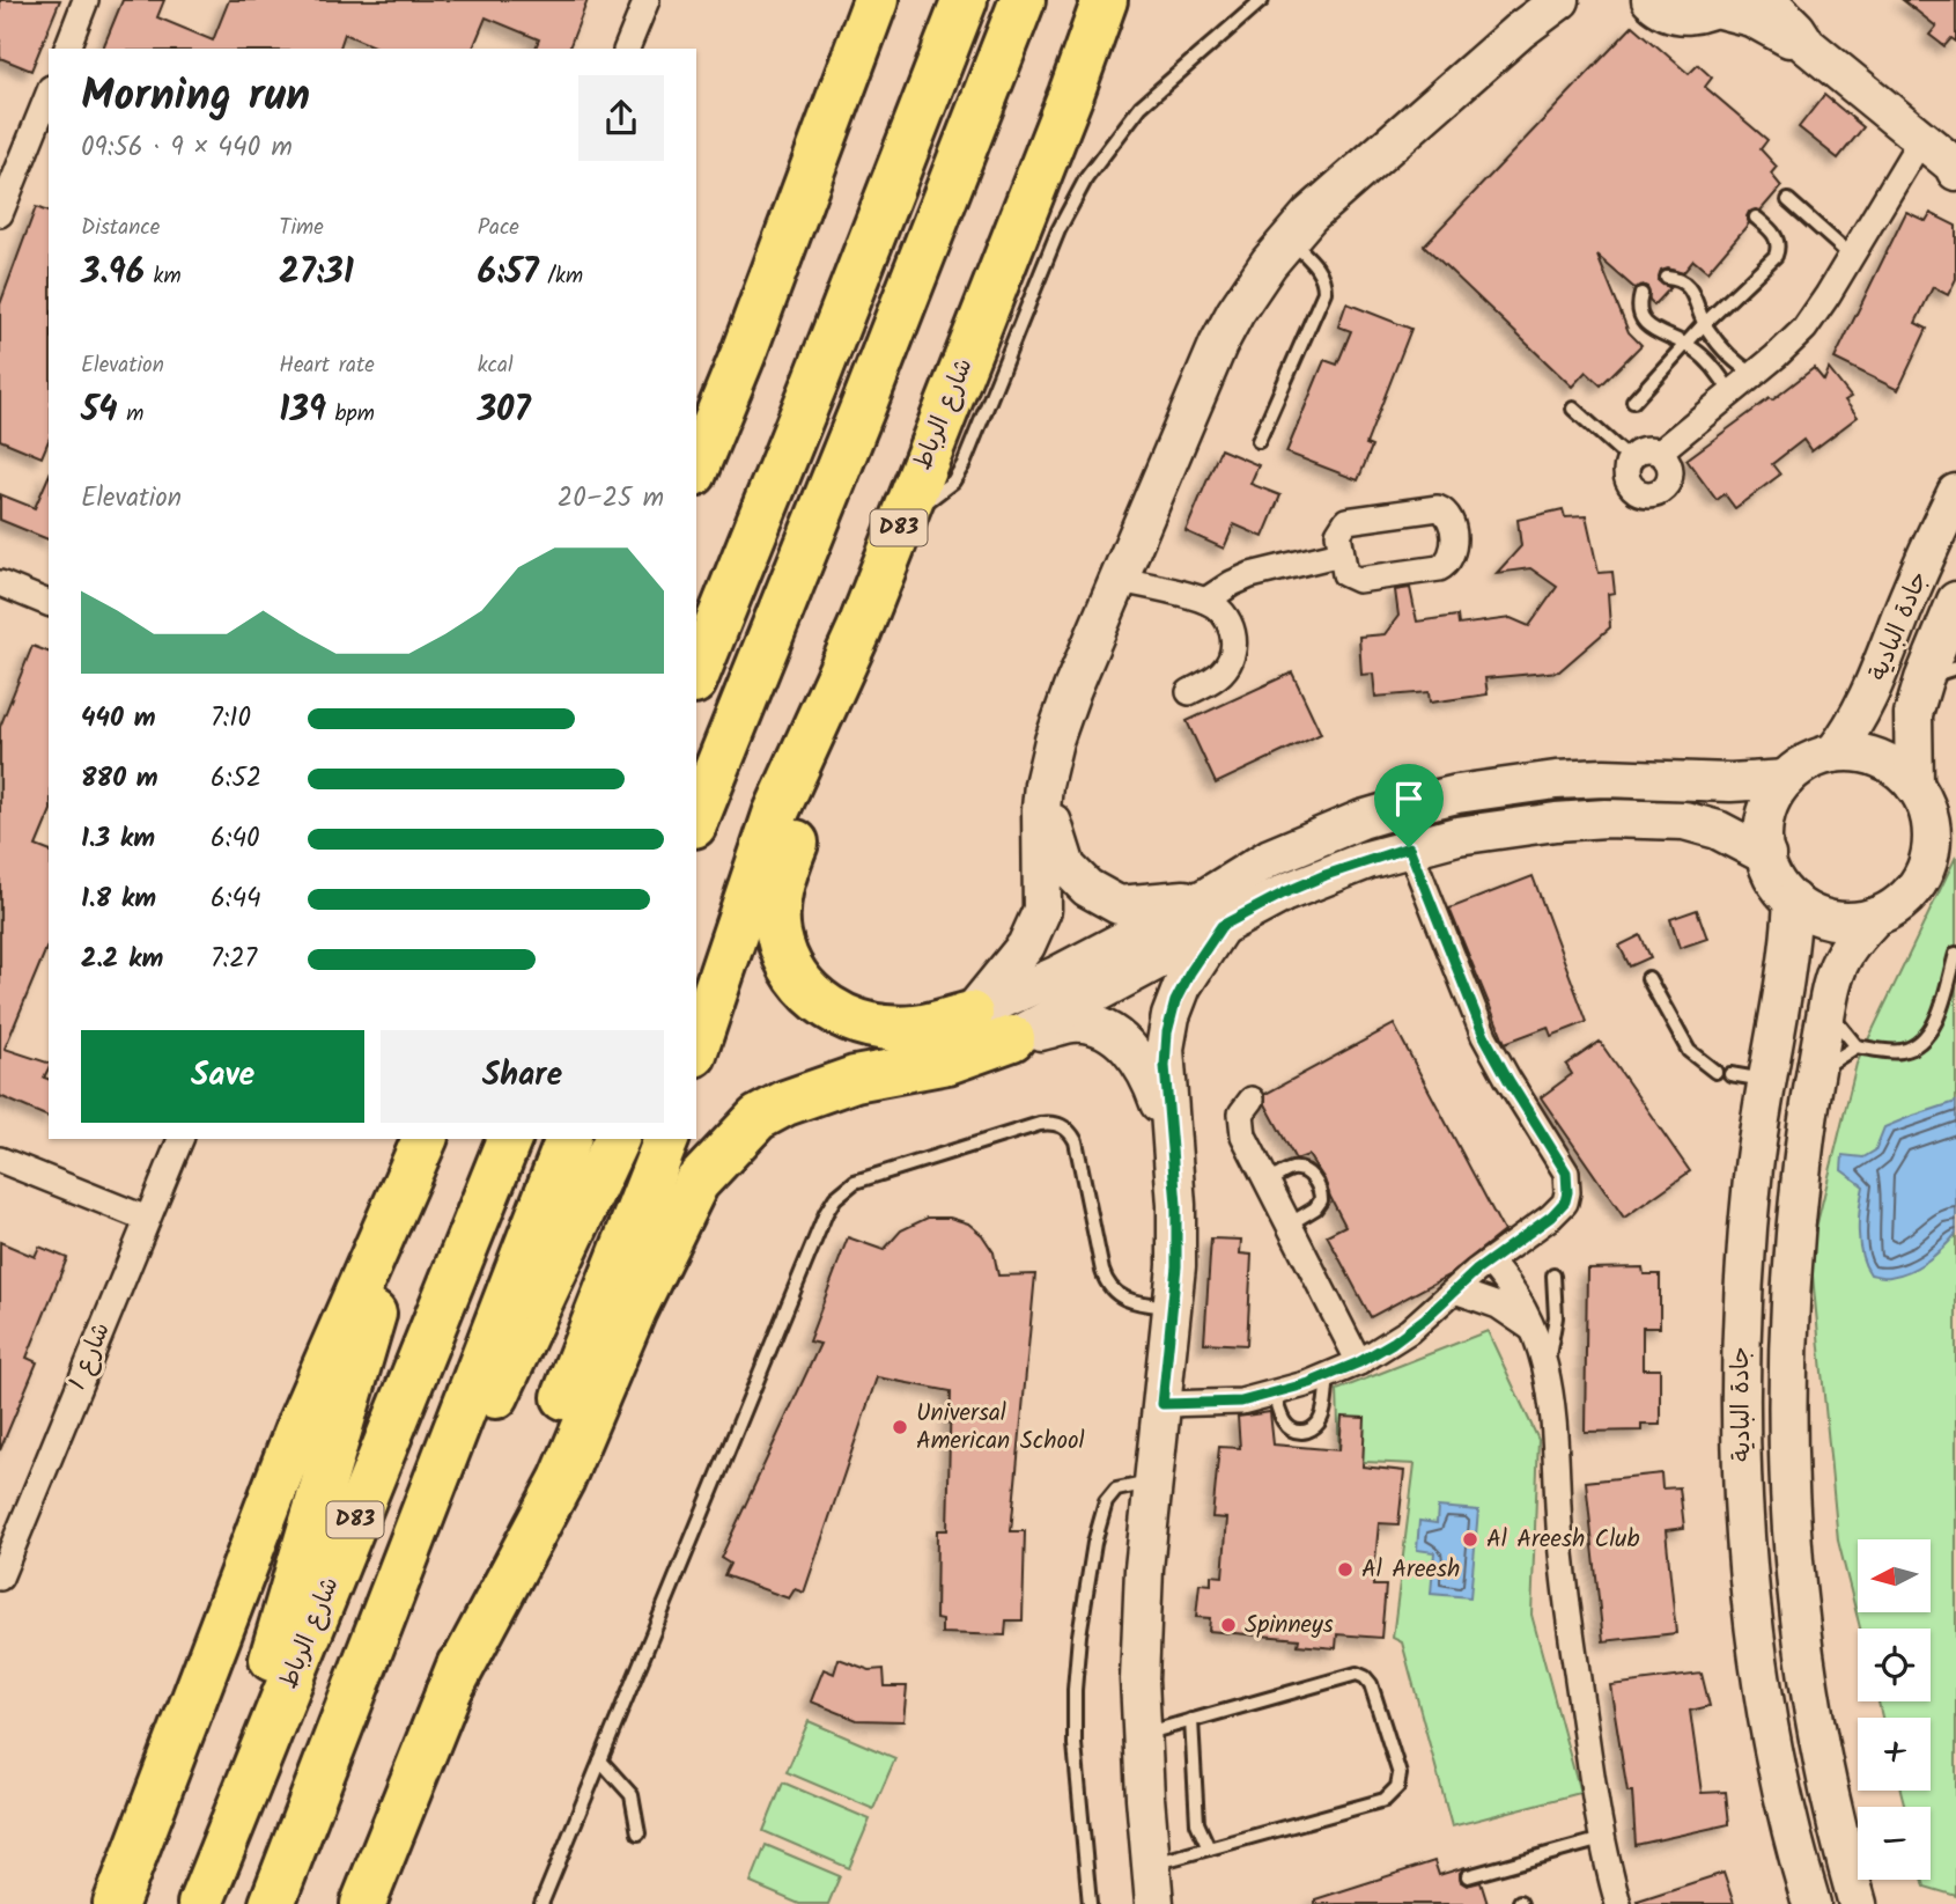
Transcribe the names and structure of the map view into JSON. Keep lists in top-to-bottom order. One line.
{"streets":{"highway":["شارع الرباط","D83"],"street":["جادة البادية","شارع 1"]},"places":["Universal American School","Al Areesh Club","Al Areesh","Spinneys"],"north":"left","page":{"heading":["Morning run","09:56 · 9 × 440 m"],"stats":[["Distance","3.96 km"],["Time","27:31"],["Pace","6:57 /km"],["Elevation","54 m"],["Heart rate","139 bpm"],["kcal","307"]],"chart":["Elevation","20–25 m"],"list":[{"name":"440 m","note":"7:10"},{"name":"880 m","note":"6:52"},{"name":"1.3 km","note":"6:40"},{"name":"1.8 km","note":"6:44"},{"name":"2.2 km","note":"7:27"}],"buttons":["Save","Share"],"map_buttons":["+","−"]}}
